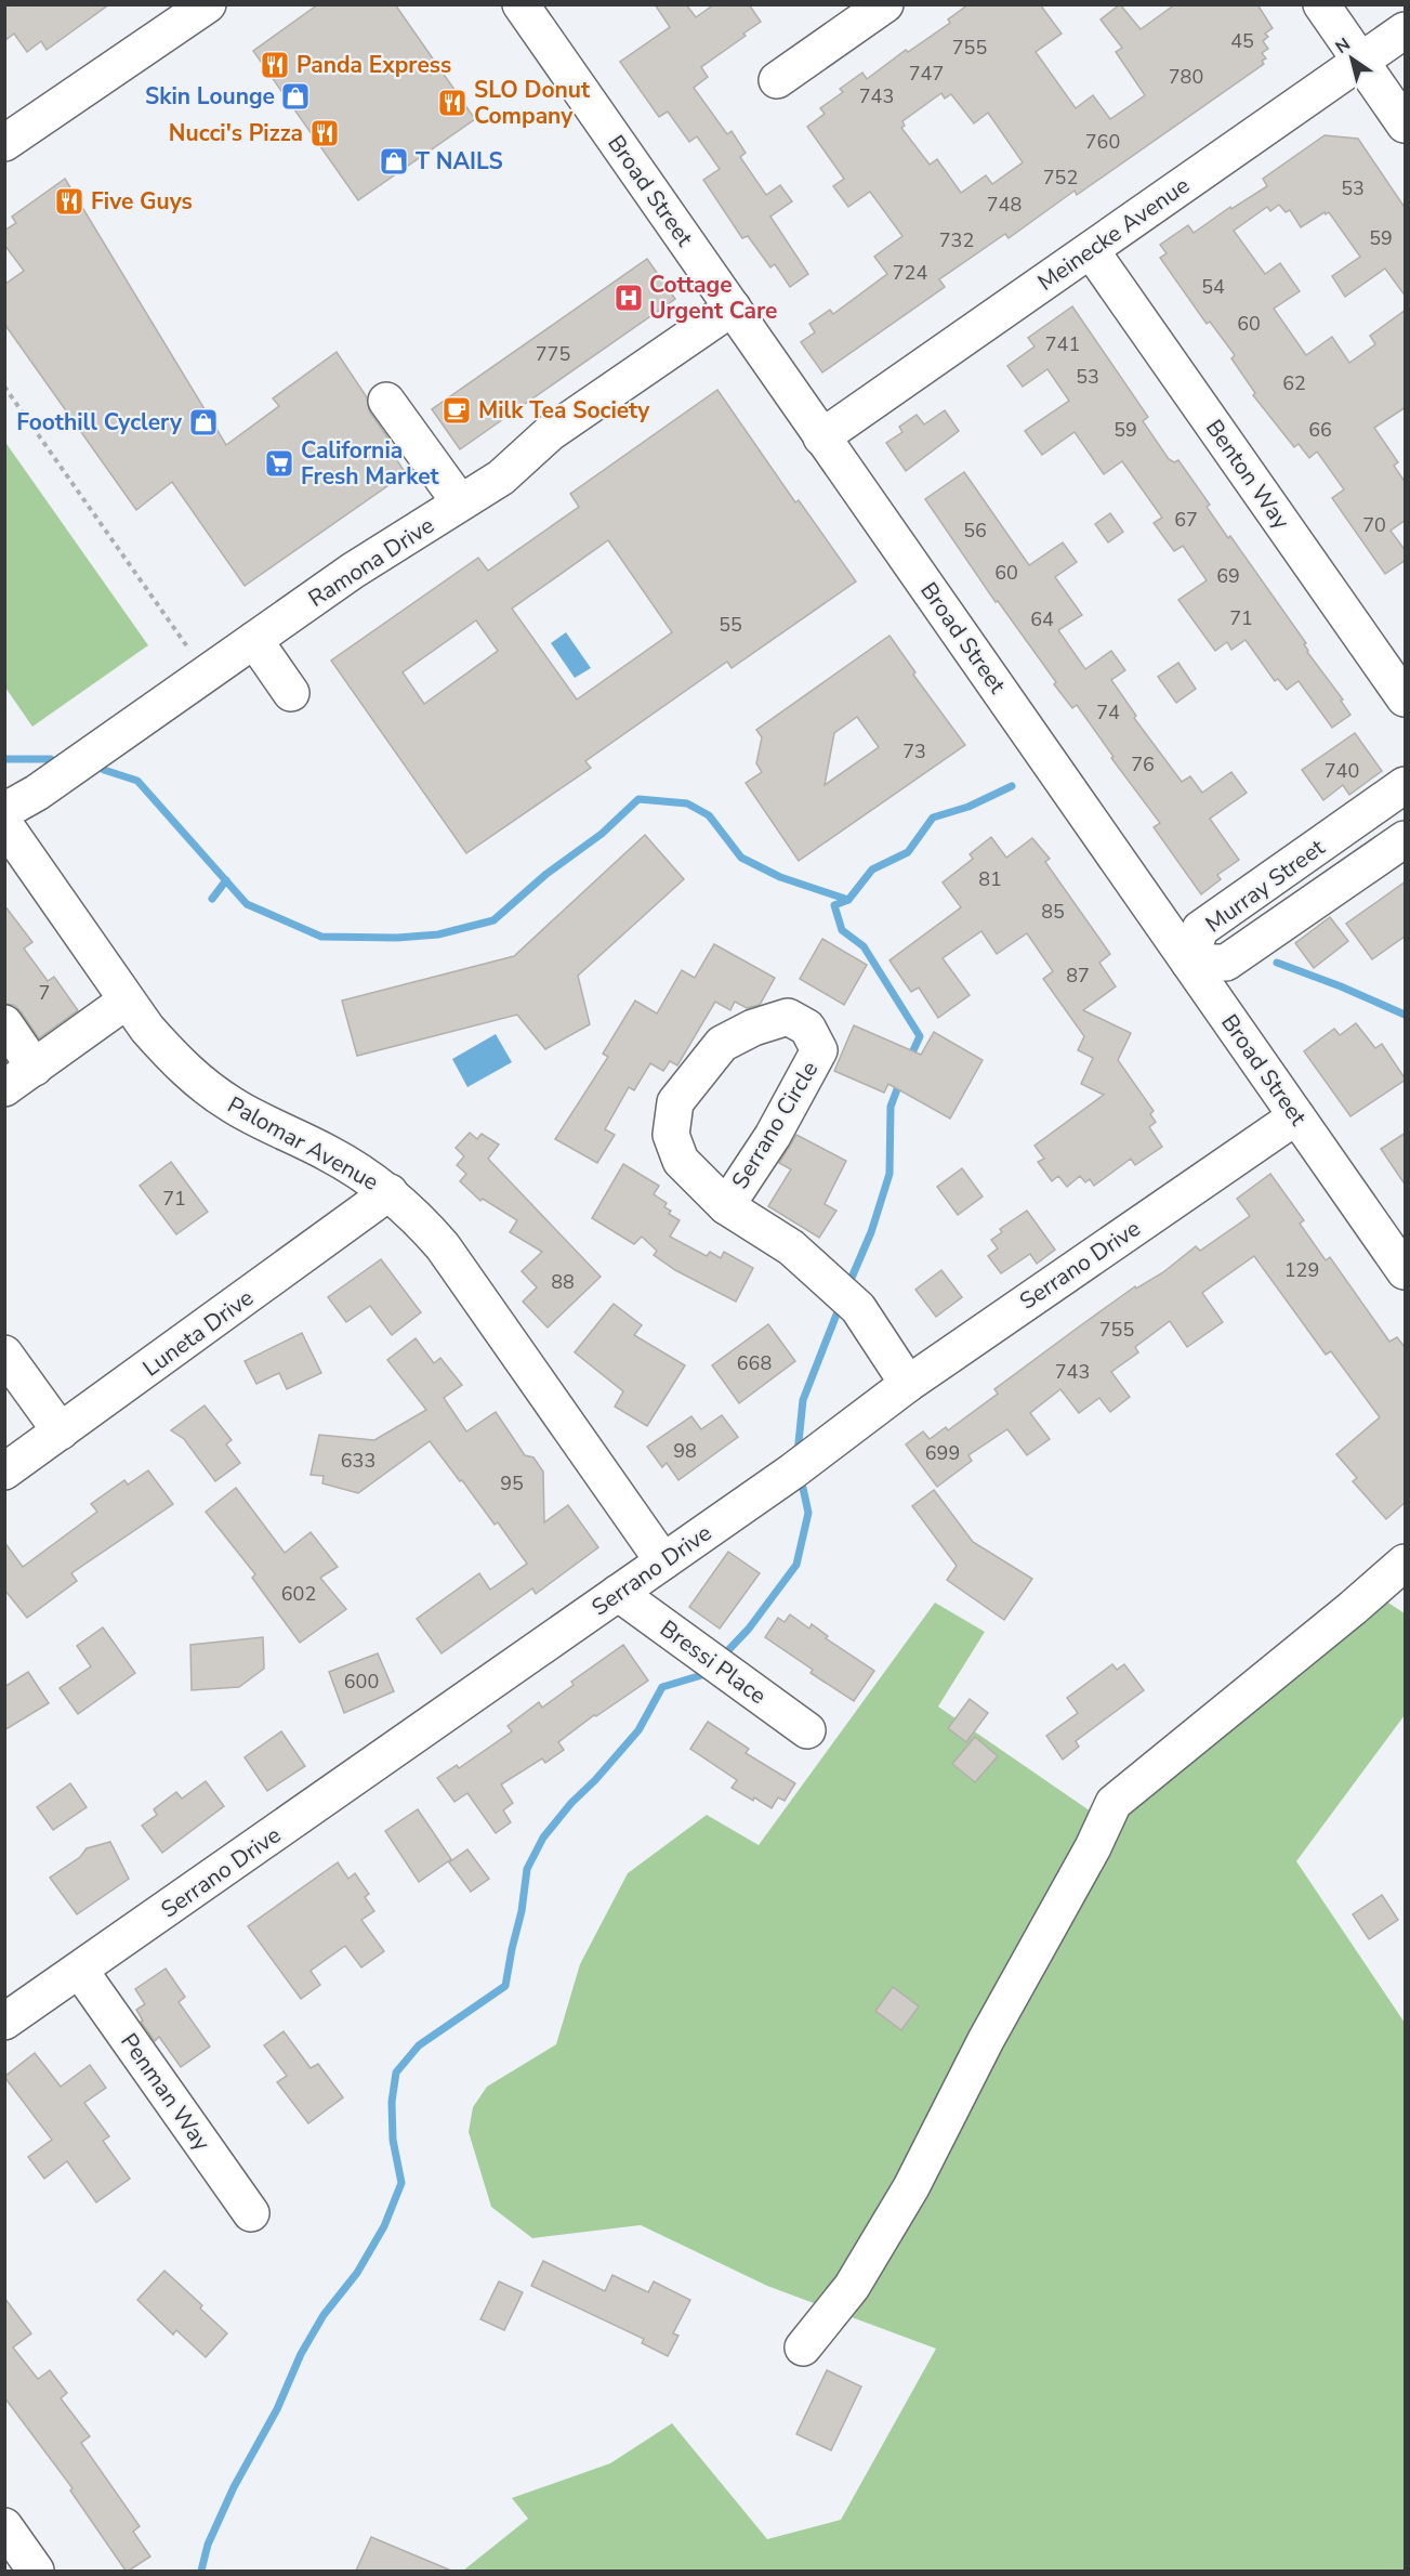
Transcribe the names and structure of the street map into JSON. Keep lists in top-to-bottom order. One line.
{"streets":{"street":["Broad Street","Meinecke Avenue","Benton Way","Ramona Drive","Murray Street","Serrano Circle","Palomar Avenue","Serrano Drive","Luneta Drive","Bressi Place","Penman Way"]},"crossings":[["Broad Street","Meinecke Avenue"],["Broad Street","Ramona Drive"],["Broad Street","Murray Street"],["Broad Street","Serrano Drive"],["Meinecke Avenue","Benton Way"],["Serrano Circle","Serrano Drive"],["Palomar Avenue","Serrano Drive"],["Palomar Avenue","Luneta Drive"],["Serrano Drive","Bressi Place"],["Serrano Drive","Penman Way"]],"places":{"restaurant":["Panda Express","SLO Donut Company","Nucci's Pizza","Five Guys"],"shop":["Skin Lounge","T NAILS","Foothill Cyclery"],"hospital":["Cottage Urgent Care"],"cafe":["Milk Tea Society"],"supermarket":["California Fresh Market"]},"house_numbers":["45","755","747","780","743","760","752","53","748","59","732","724","54","60","741","775","53","62","59","66","67","70","56","60","69","71","64","55","74","73","76","740","81","85","87","7","71","129","88","755","668","743","98","699","633","95","602","600"],"north":"top left"}
